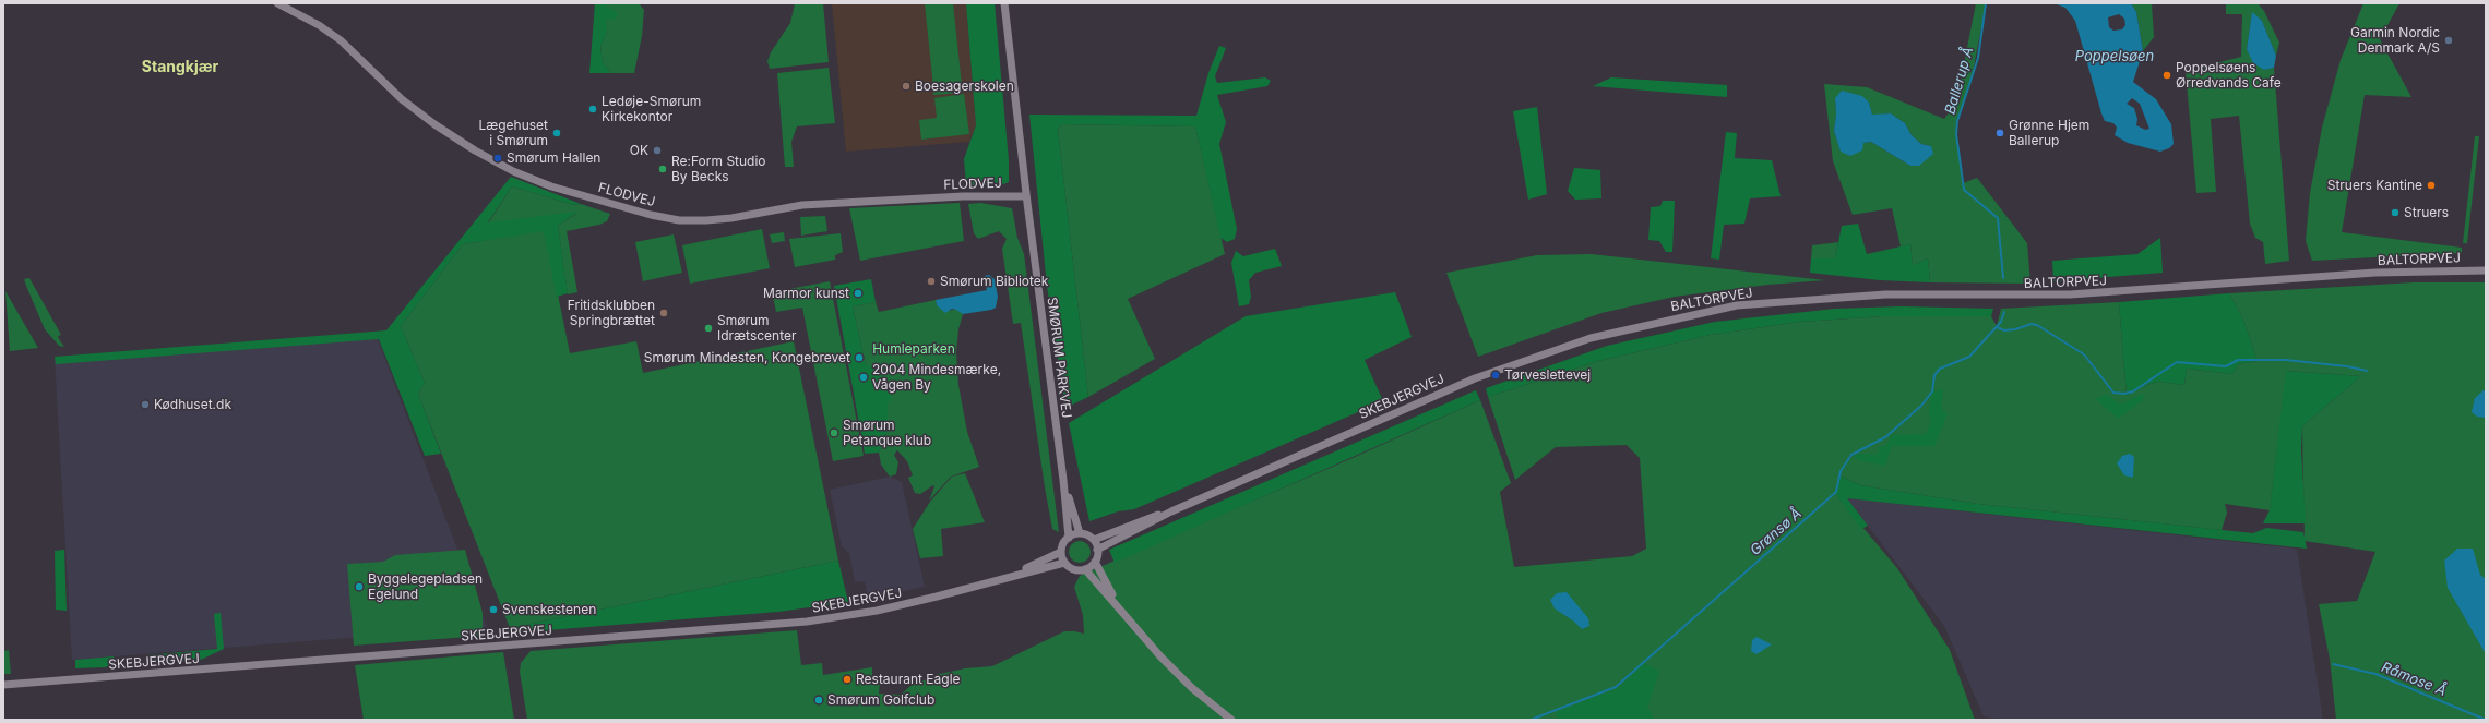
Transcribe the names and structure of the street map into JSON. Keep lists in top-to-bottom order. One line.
{"streets":{"street":["FLODVEJ","BALTORPVEJ","SMØRUM PARKVEJ","SKEBJERGVEJ"]},"crossings":[["FLODVEJ","SMØRUM PARKVEJ"],["BALTORPVEJ","SKEBJERGVEJ"],["SMØRUM PARKVEJ","SKEBJERGVEJ"]],"districts":["Stangkjær"],"water":["Poppelsøen","Ballerup Å","Grønsø Å","Råmose Å"],"parks":["Humleparken"],"places":["Garmin Nordic Denmark A/S","Poppelsøens Ørredvands Cafe","Boesagerskolen","Ledøje-Smørum Kirkekontor","Lægehuset i Smørum","Grønne Hjem Ballerup","OK","Smørum Hallen","Re:Form Studio By Becks","Struers Kantine","Struers","Smørum Bibliotek","Marmor kunst","Fritidsklubben Springbrættet","Smørum Idrætscenter","Smørum Mindesten, Kongebrevet","Tørveslettevej","2004 Mindesmærke, Vågen By","Kødhuset.dk","Smørum Petanque klub","Byggelegepladsen Egelund","Svenskestenen","Restaurant Eagle","Smørum Golfclub"]}
